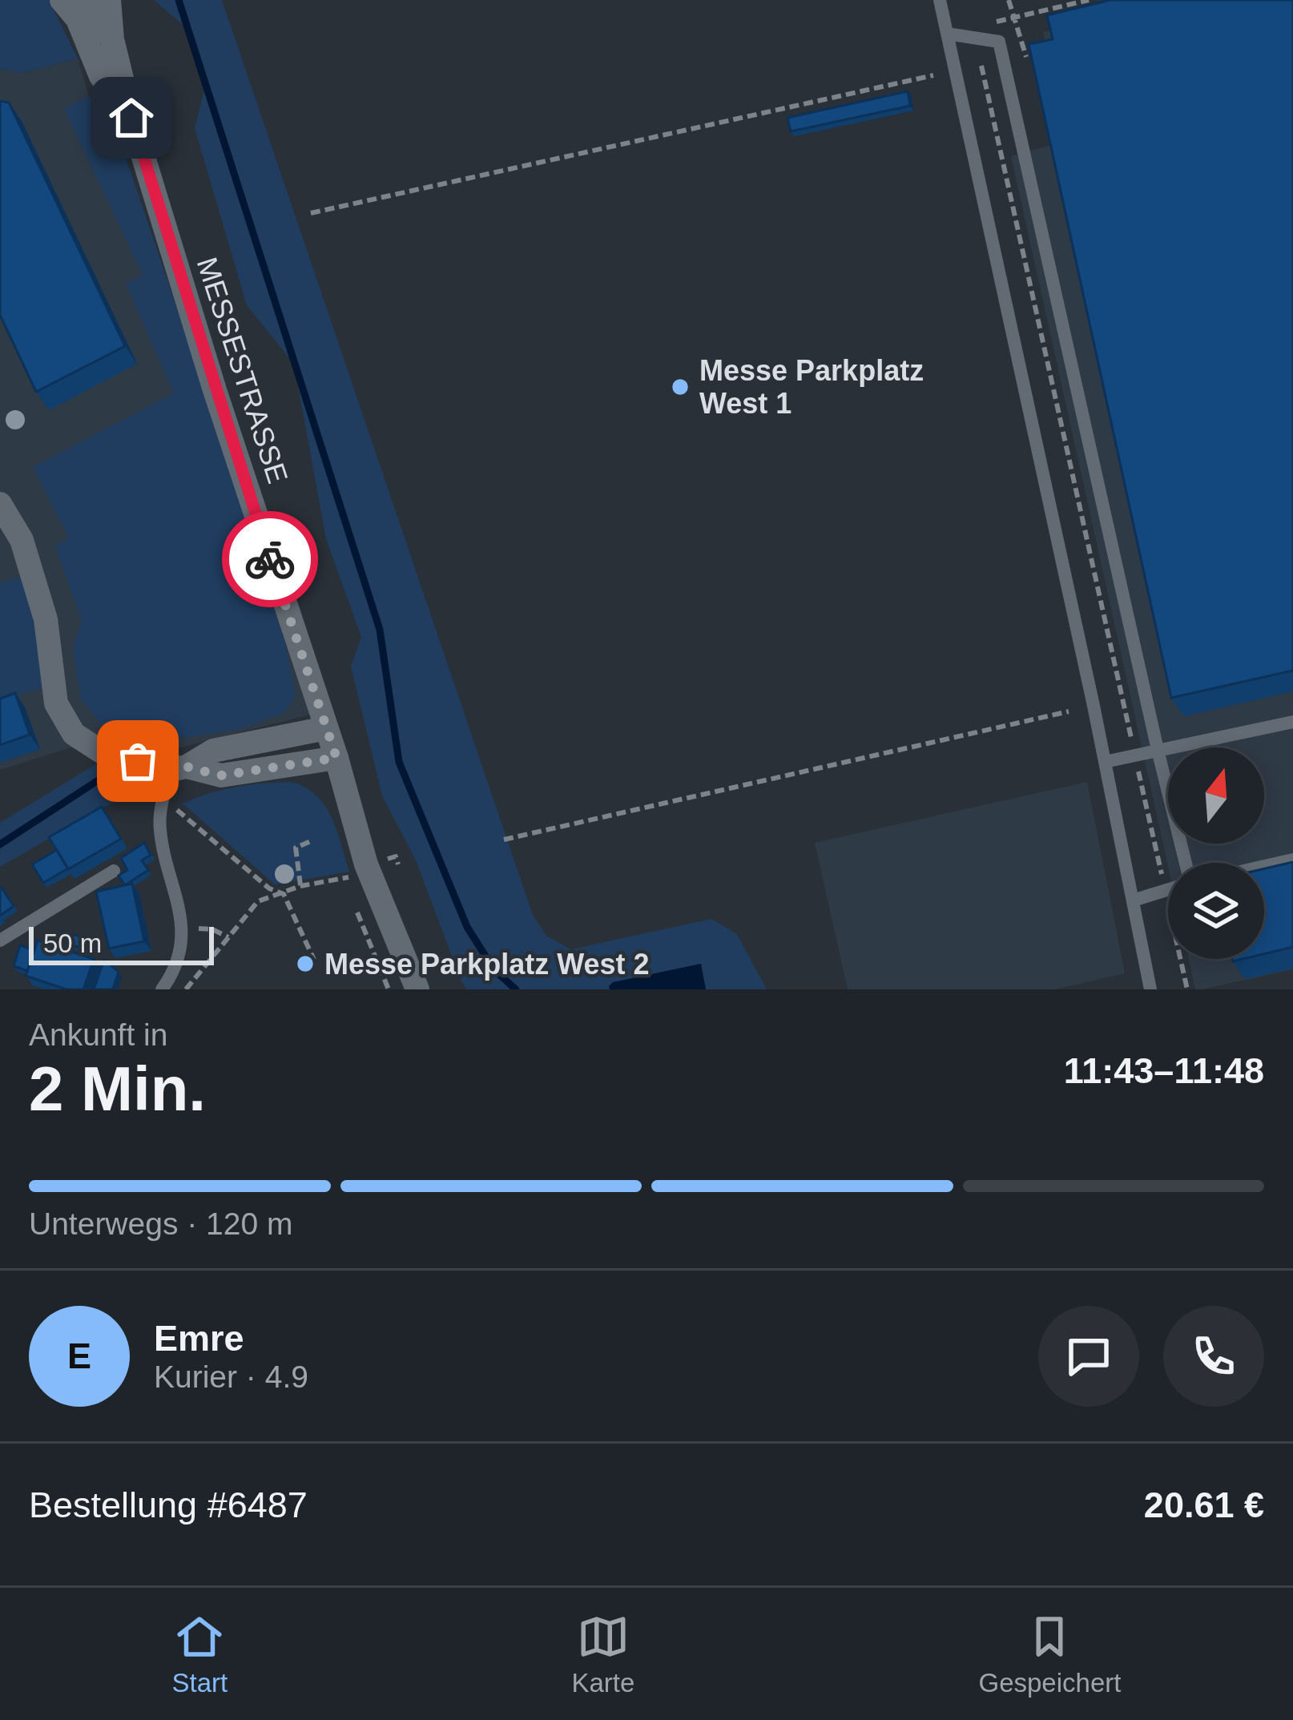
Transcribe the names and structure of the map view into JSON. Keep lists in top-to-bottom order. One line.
{"streets":{"street":["MESSESTRASSE"]},"places":["Messe Parkplatz West 1","Messe Parkplatz West 2"],"scale_bar":"50 m","north":"top","page":{"scale":"50 m","heading":["2 Min.","Ankunft in","11:43–11:48"],"panel":["Emre","Kurier · 4.9","Bestellung #6487","20.61 €"],"bar":"Unterwegs · 120 m","round":"E","tabs":["Start","Karte","Gespeichert"]}}
